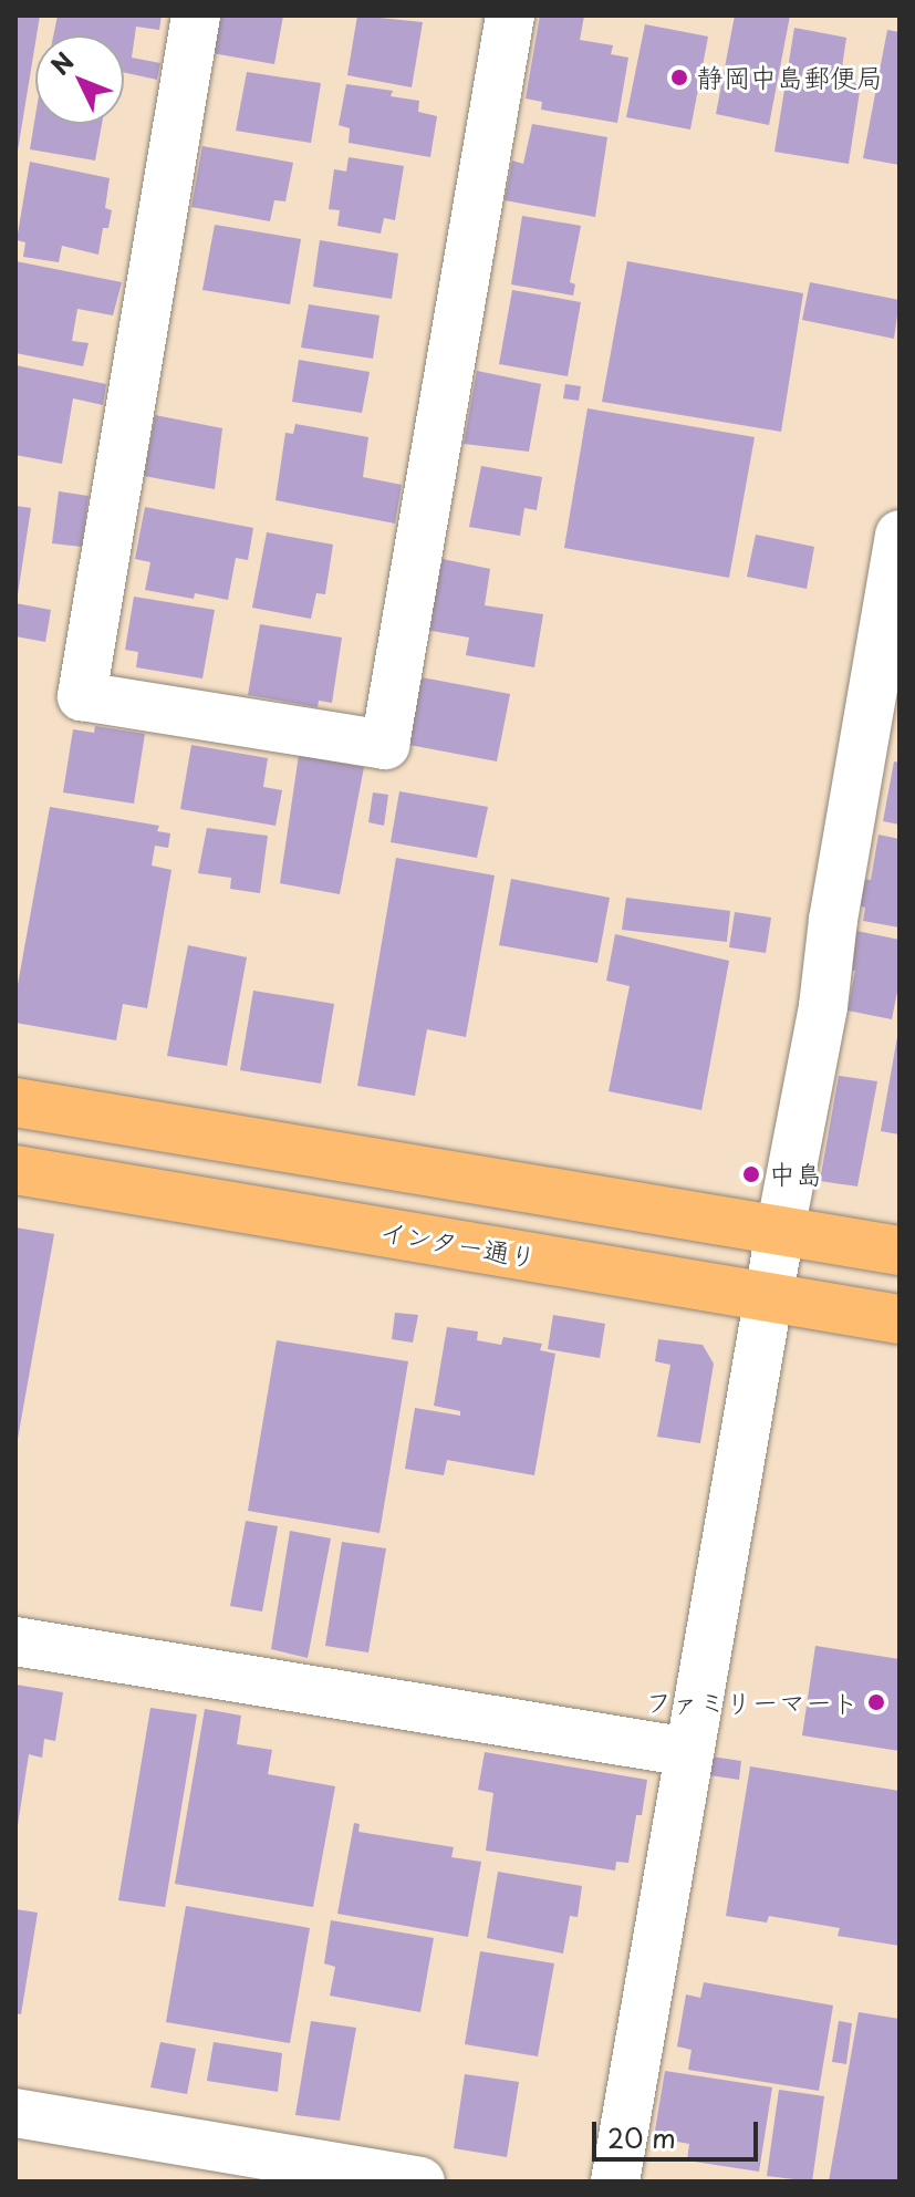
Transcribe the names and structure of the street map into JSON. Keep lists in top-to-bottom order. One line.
{"streets":{"main road":["インター通り"]},"places":["静岡中島郵便局","中島","ファミリーマート"],"scale_bar":"20 m","north":"top left"}
